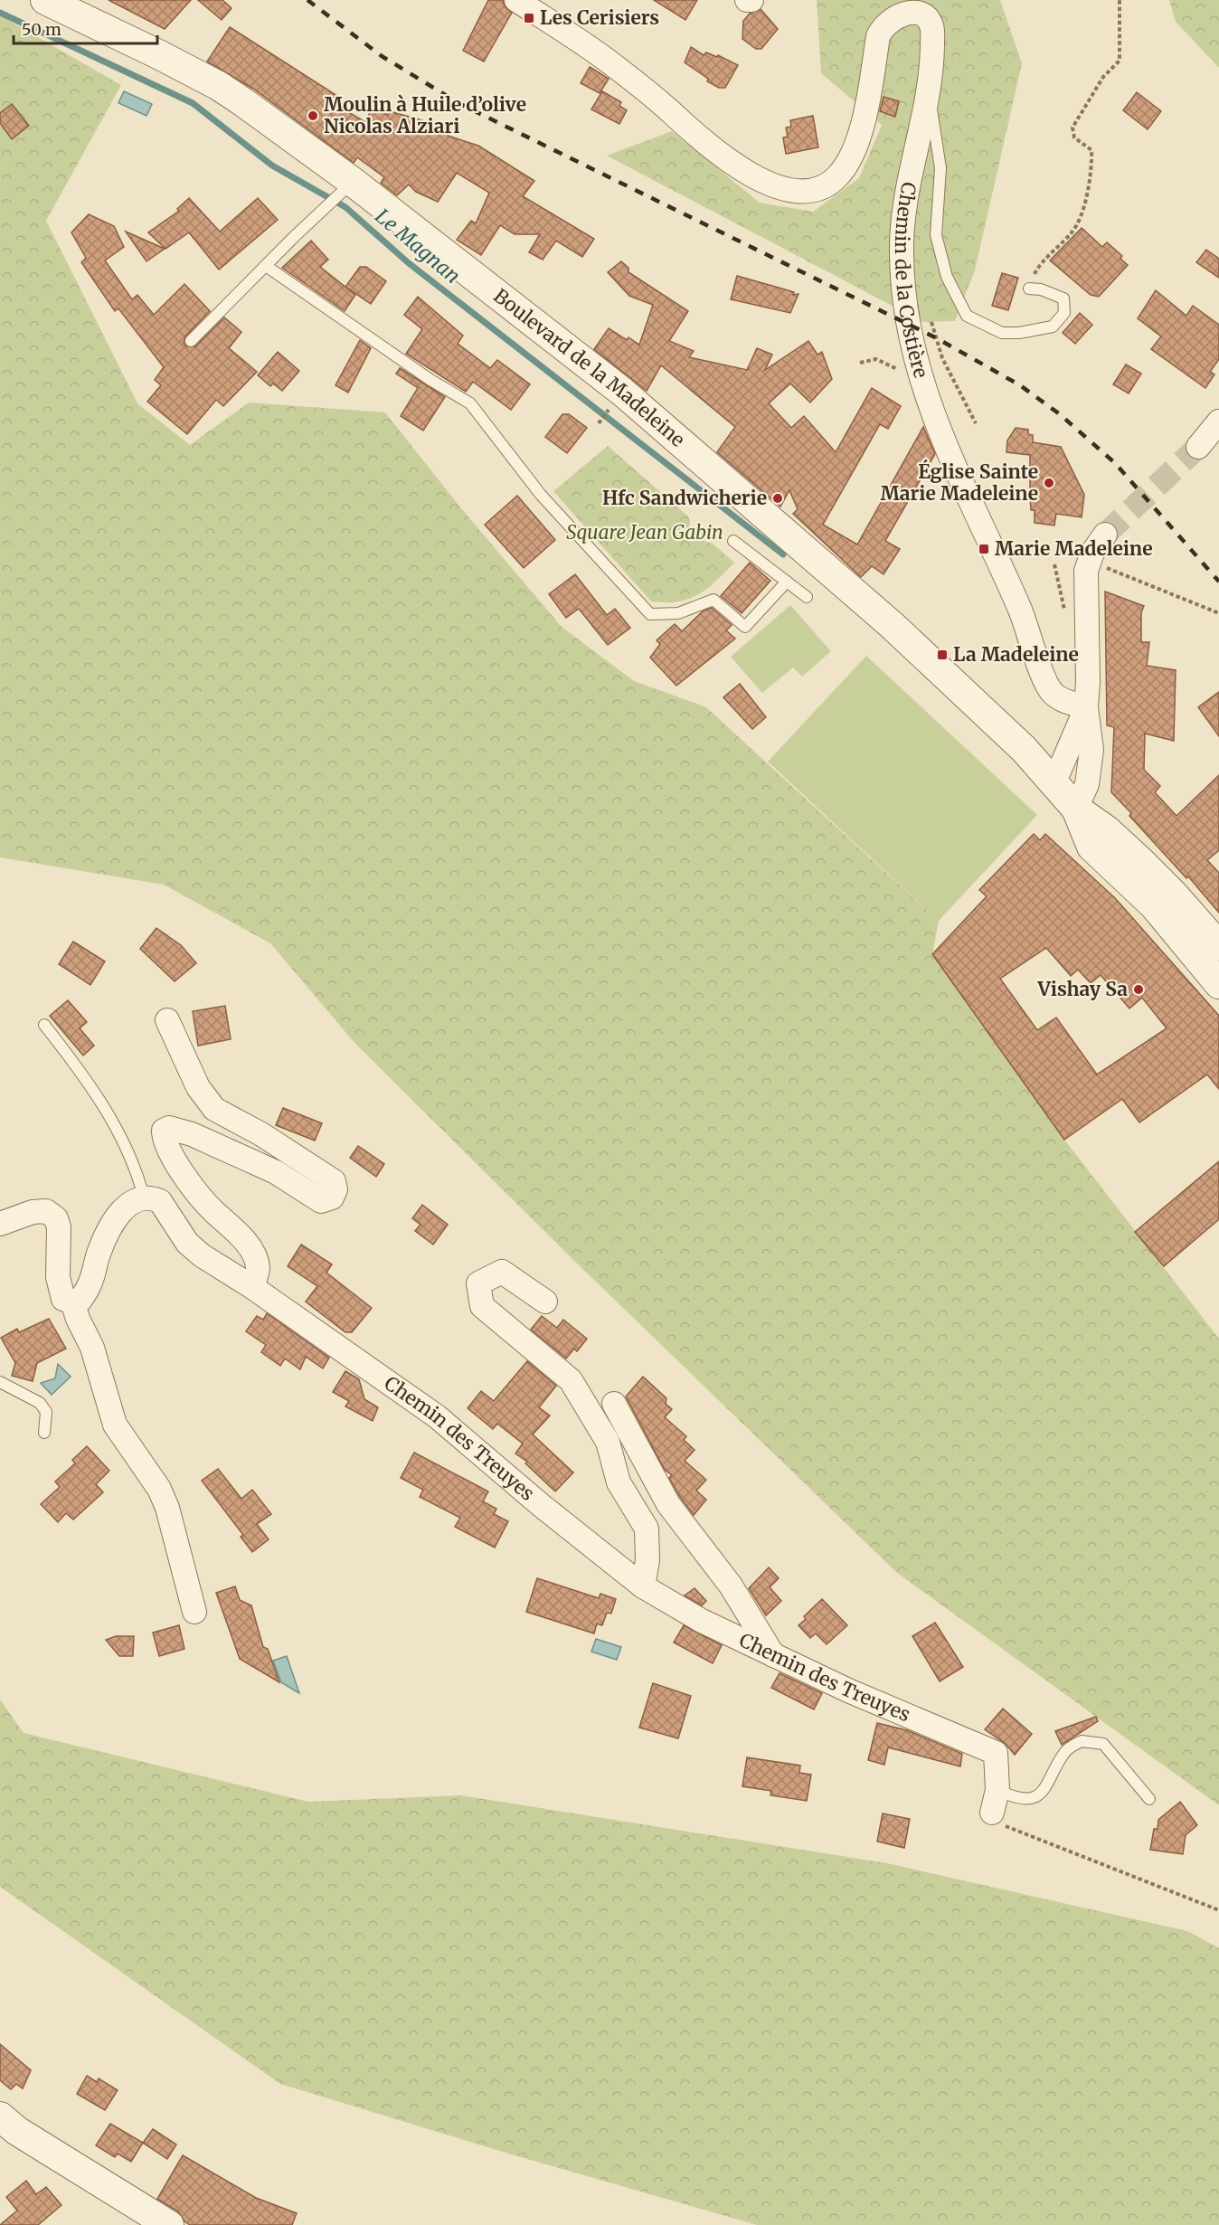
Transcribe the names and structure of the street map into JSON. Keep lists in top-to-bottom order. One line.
{"streets":{"street":["Chemin de la Costière","Boulevard de la Madeleine","Chemin des Treuyes"]},"water":["Le Magnan"],"parks":["Square Jean Gabin"],"places":{"transit":["Les Cerisiers","Marie Madeleine","La Madeleine"],"other":["Moulin à Huile d’olive Nicolas Alziari","Église Sainte Marie Madeleine","Hfc Sandwicherie","Vishay Sa"]},"scale_bar":"50 m"}
